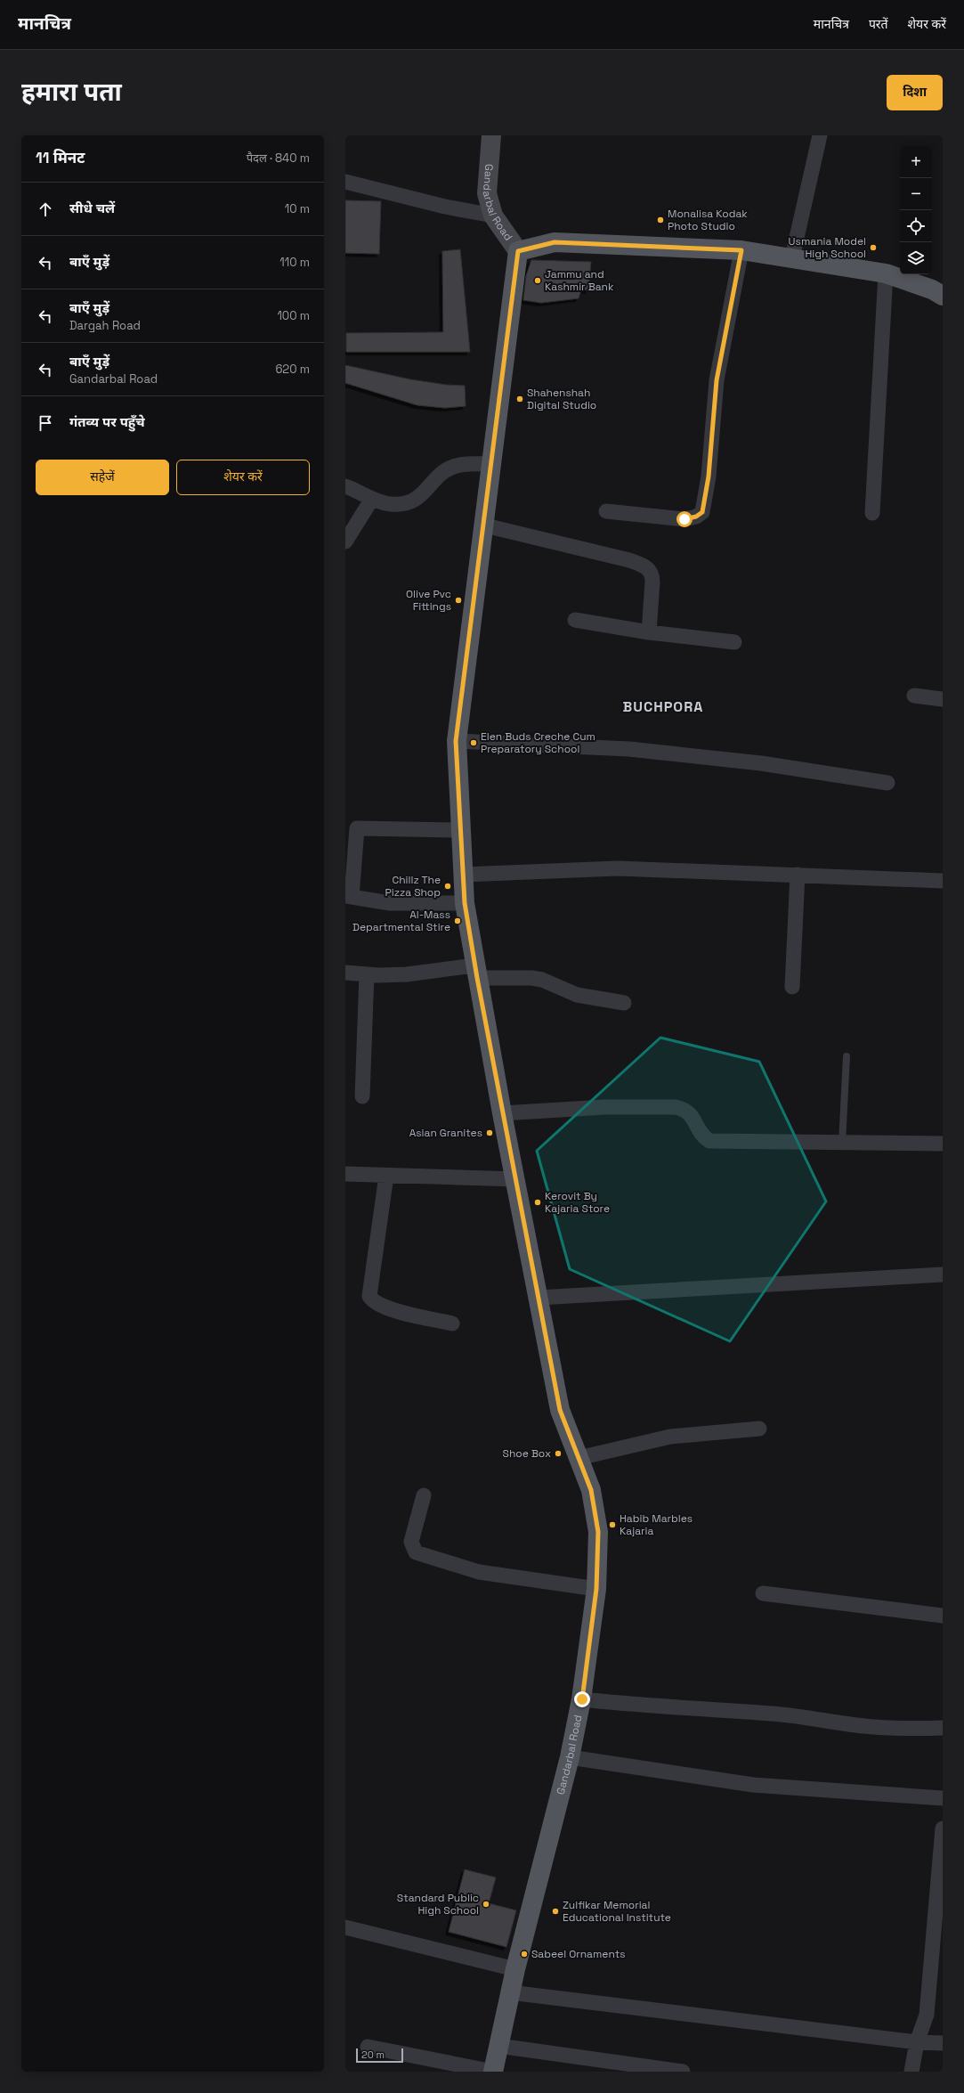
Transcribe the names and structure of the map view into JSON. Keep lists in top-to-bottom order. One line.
{"streets":{"main road":["Gandarbal Road"]},"districts":["BUCHPORA"],"places":["Monalisa Kodak Photo Studio","Usmania Model High School","Jammu and Kashmir Bank","Shahenshah Digital Studio","Olive Pvc Fittings","Elen Buds Creche Cum Preparatory School","Chillz The Pizza Shop","Al-Mass Departmental Stire","Asian Granites","Kerovit By Kajaria Store","Shoe Box","Habib Marbles Kajaria","Standard Public High School","Zulfikar Memorial Educational Institute","Sabeel Ornaments"],"scale_bar":"20 m","page":{"header":"मानचित्र","nav":["मानचित्र","परतें","शेयर करें"],"buttons":["दिशा",["सहेजें","शेयर करें"]],"title":"हमारा पता","heading":["11 मिनट","पैदल · 840 m"],"map_buttons":["+","−"],"list":[["सीधे चलें","10 m"],["बाएँ मुड़ें","110 m"],["बाएँ मुड़ें","Dargah Road","100 m"],["बाएँ मुड़ें","Gandarbal Road","620 m"],"गंतव्य पर पहुँचे"],"scale":"20 m"}}
